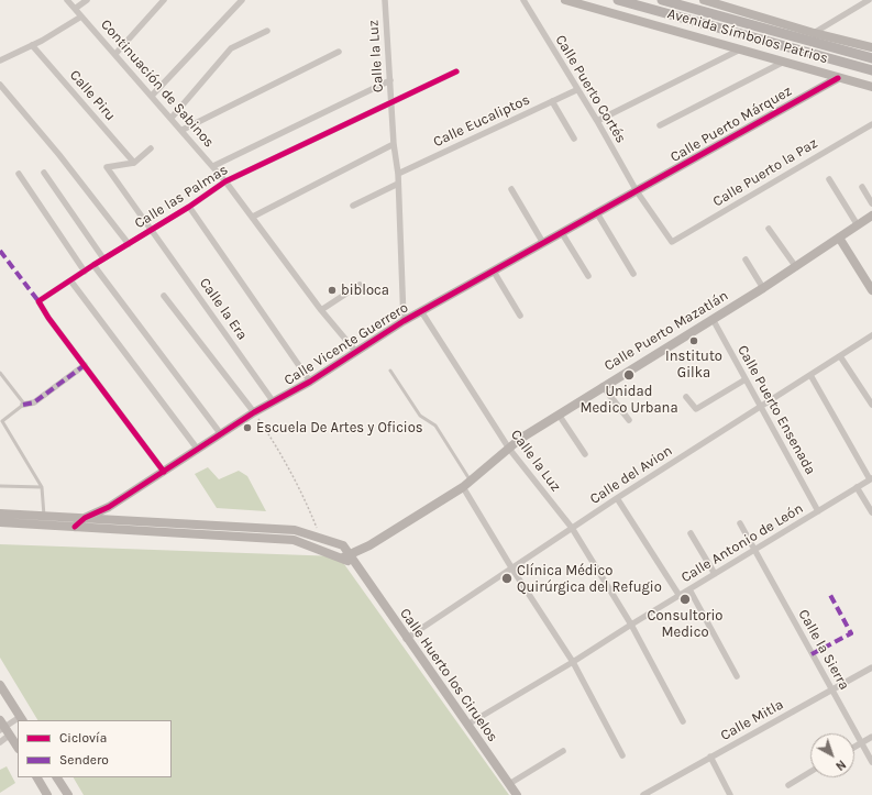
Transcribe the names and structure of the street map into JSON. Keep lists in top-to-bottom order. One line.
{"streets":{"main road":["Avenida Símbolos Patrios"],"street":["Calle la Luz","Continuación de Sabinos","Calle Puerto Cortés","Calle Piru","Calle Eucaliptos","Calle Puerto Márquez","Calle Puerto la Paz","Calle las Palmas","Calle la Era","Calle Puerto Mazatlán","Calle Vicente Guerrero","Calle Puerto Ensenada","Calle del Avion","Calle Antonio de León","Calle la Sierra","Calle Huerto los Ciruelos","Calle Mitla"]},"crossings":[["Avenida Símbolos Patrios","Calle Puerto Márquez"],["Calle la Luz","Calle Eucaliptos"],["Calle la Luz","Calle las Palmas"],["Calle la Luz","Calle Puerto Mazatlán"],["Calle la Luz","Calle Vicente Guerrero"],["Calle la Luz","Calle del Avion"],["Calle la Luz","Calle Antonio de León"],["Continuación de Sabinos","Calle las Palmas"],["Continuación de Sabinos","Calle Vicente Guerrero"],["Calle Puerto Cortés","Calle Eucaliptos"],["Calle Puerto Cortés","Calle Puerto Márquez"],["Calle Puerto Cortés","Calle Puerto la Paz"],["Calle Puerto Cortés","Calle Vicente Guerrero"],["Calle Piru","Calle la Era"],["Calle Puerto Márquez","Calle Vicente Guerrero"],["Calle las Palmas","Calle la Era"],["Calle la Era","Calle Vicente Guerrero"],["Calle Puerto Mazatlán","Calle Puerto Ensenada"],["Calle Puerto Mazatlán","Calle Huerto los Ciruelos"],["Calle Puerto Ensenada","Calle del Avion"],["Calle Puerto Ensenada","Calle Antonio de León"],["Calle del Avion","Calle Huerto los Ciruelos"],["Calle Antonio de León","Calle la Sierra"],["Calle Antonio de León","Calle Huerto los Ciruelos"],["Calle la Sierra","Calle Mitla"]],"places":["bibloca","Instituto Gilka","Unidad Medico Urbana","Escuela De Artes y Oficios","Clínica Médico Quirúrgica del Refugio","Consultorio Medico"],"legend":["Ciclovía","Sendero"],"north":"bottom right"}
